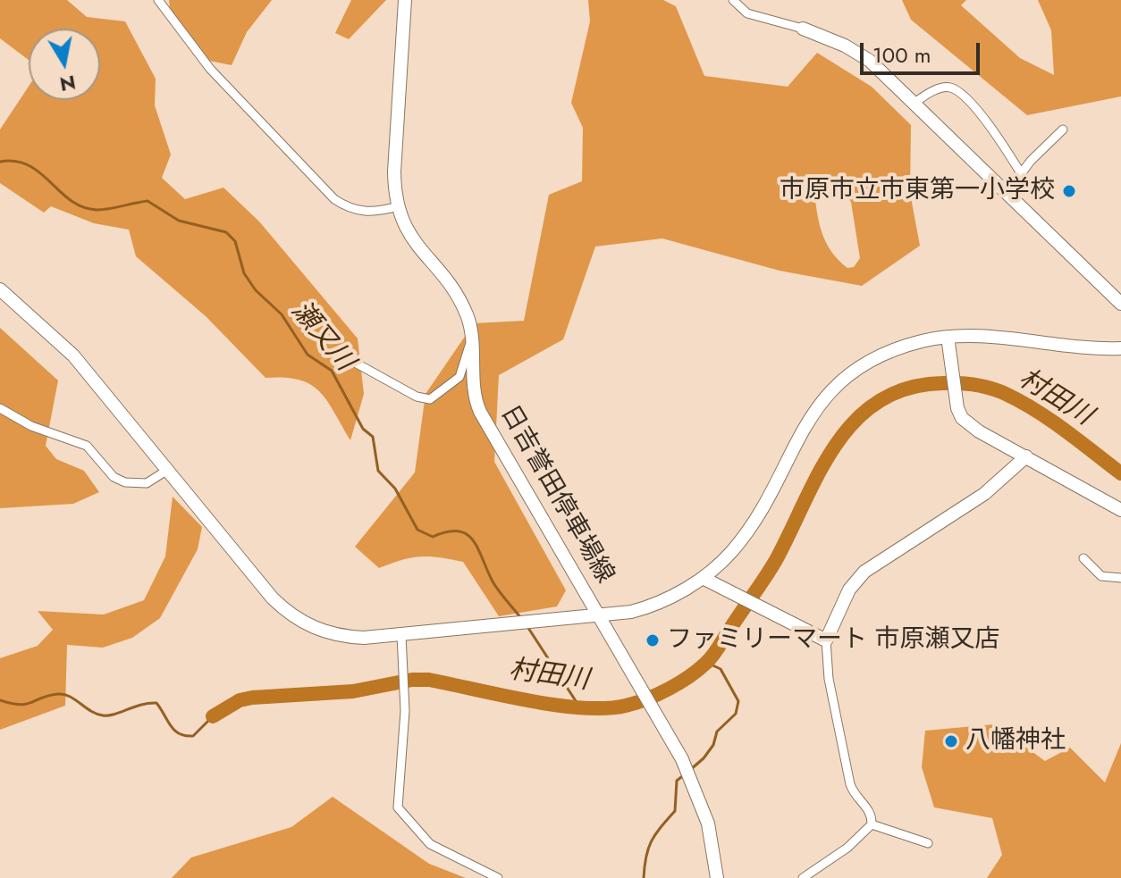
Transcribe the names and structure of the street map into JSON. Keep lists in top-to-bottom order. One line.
{"streets":{"street":["日吉誉田停車場線"]},"water":["瀬又川","村田川"],"places":["市原市立市東第一小学校","ファミリーマート 市原瀬又店","八幡神社"],"scale_bar":"100 m","north":"bottom"}
